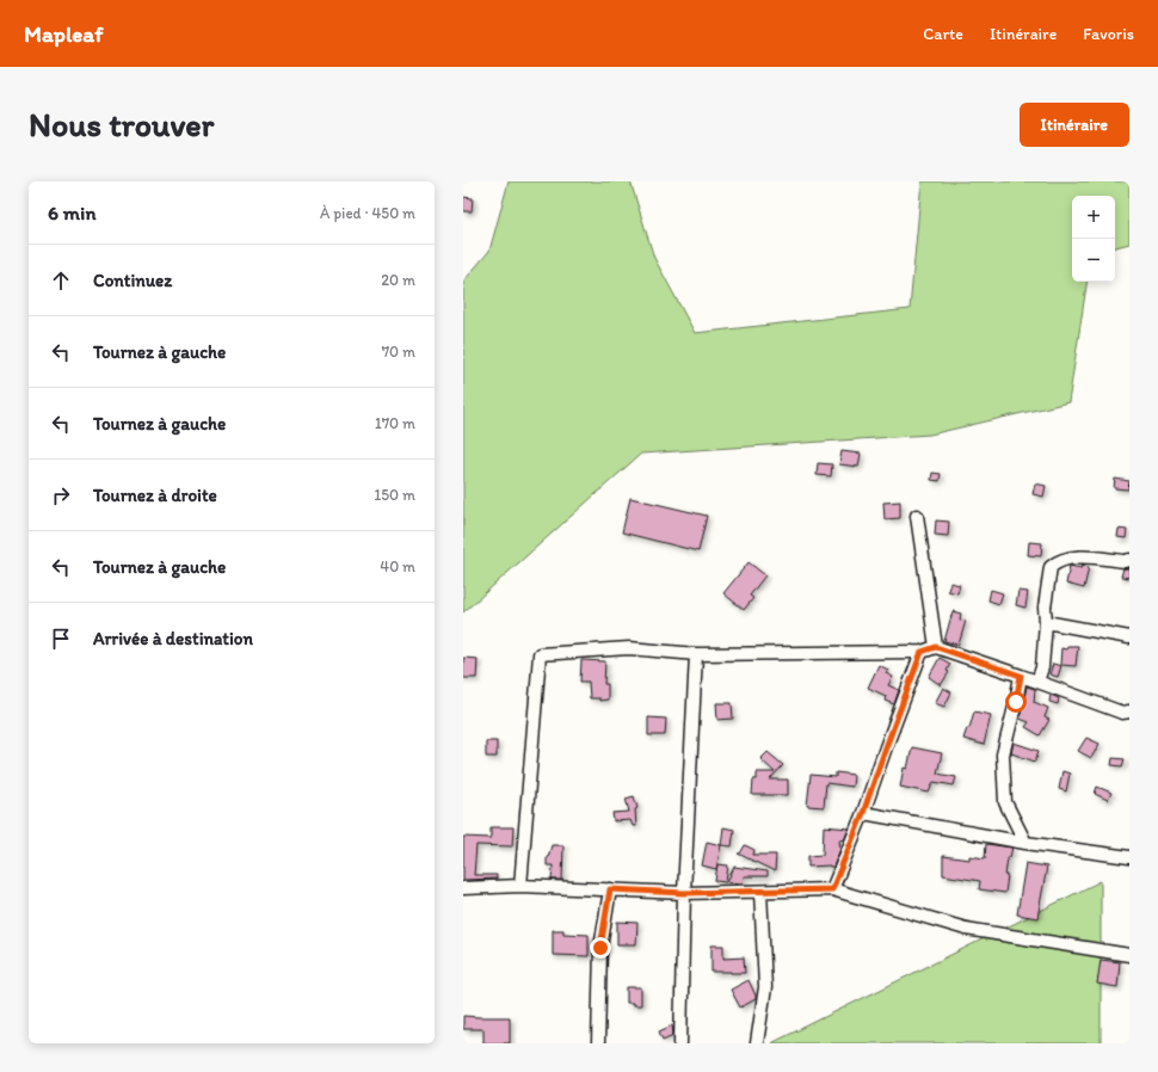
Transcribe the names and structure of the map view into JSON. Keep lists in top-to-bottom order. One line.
{"page":{"header":"Mapleaf","nav":["Carte","Itinéraire","Favoris"],"buttons":"Itinéraire","title":"Nous trouver","heading":["6 min","À pied · 450 m"],"map_buttons":["+","−"],"list":[["Continuez","20 m"],["Tournez à gauche","70 m"],["Tournez à gauche","170 m"],["Tournez à droite","150 m"],["Tournez à gauche","40 m"],"Arrivée à destination"]}}
